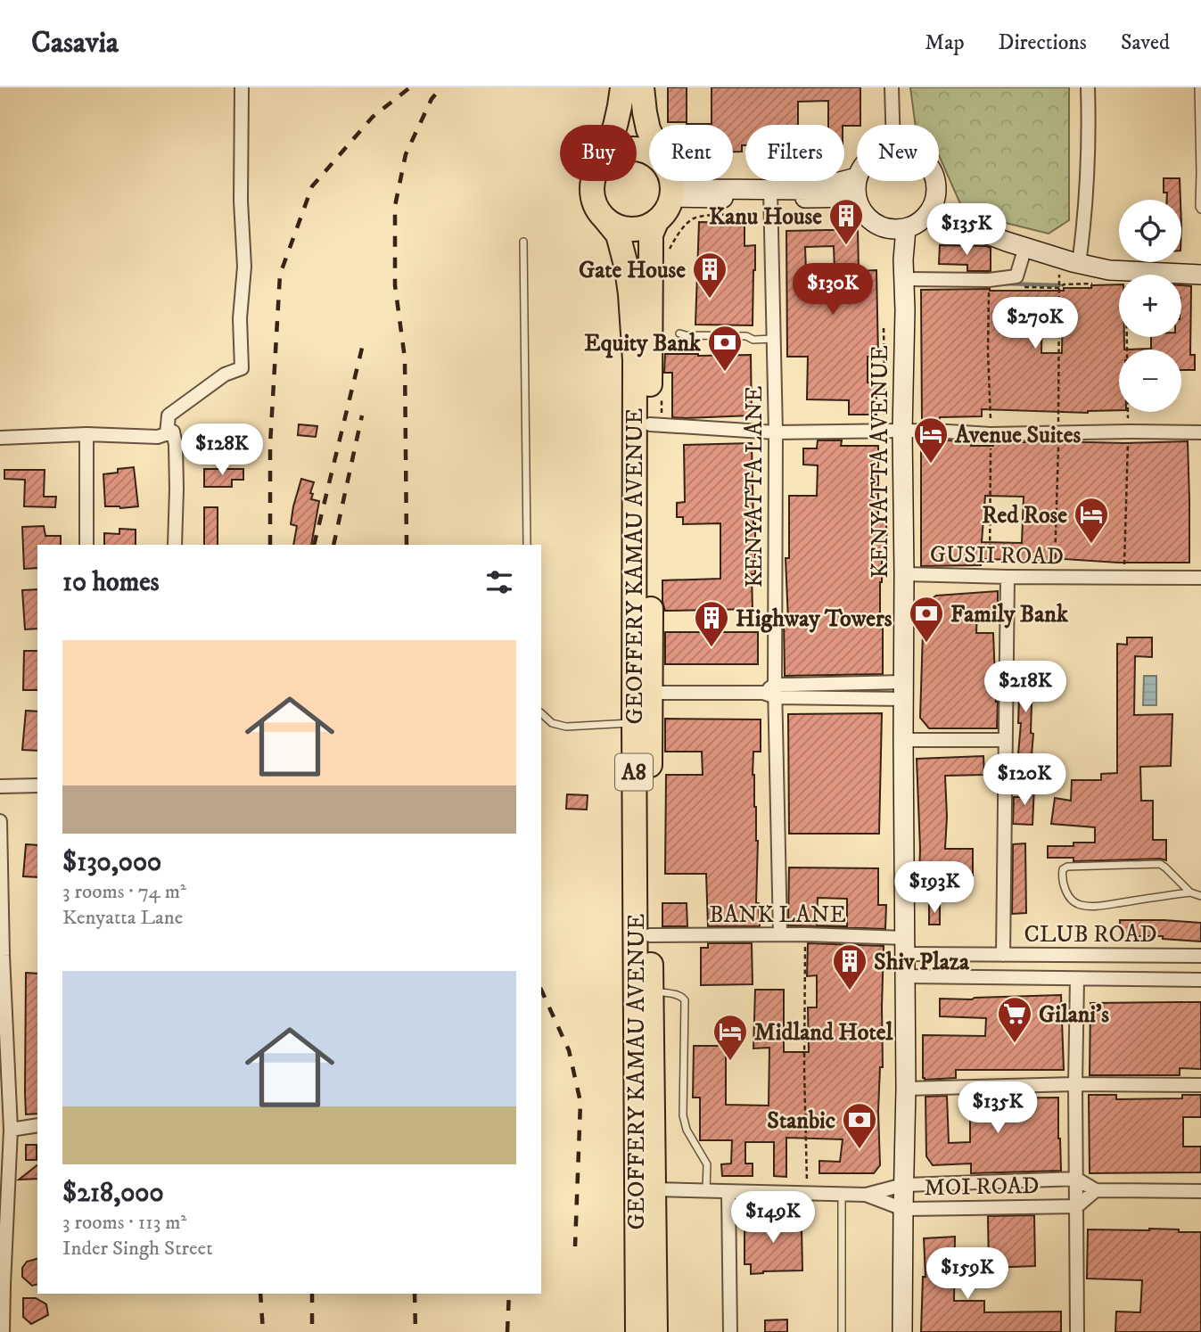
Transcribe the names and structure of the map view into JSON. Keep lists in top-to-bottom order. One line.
{"streets":{"highway":["GEOFFERY KAMAU AVENUE","A8"],"street":["KENYATTA AVENUE","KENYATTA LANE","GUSII ROAD","BANK LANE","CLUB ROAD","MOI ROAD"]},"crossings":[["KENYATTA AVENUE","GUSII ROAD"],["KENYATTA AVENUE","BANK LANE"],["KENYATTA AVENUE","CLUB ROAD"],["KENYATTA AVENUE","MOI ROAD"],["KENYATTA LANE","BANK LANE"],["GEOFFERY KAMAU AVENUE","A8"],["GEOFFERY KAMAU AVENUE","BANK LANE"],["GEOFFERY KAMAU AVENUE","MOI ROAD"],["BANK LANE","CLUB ROAD"]],"places":{"building":["Kanu House","Gate House","Highway Towers","Shiv Plaza"],"bank":["Equity Bank","Family Bank","Stanbic"],"hotel":["Avenue Suites","Red Rose","Midland Hotel"],"supermarket":["Gilani's"]},"page":{"header":"Casavia","nav":["Map","Directions","Saved"],"chip":["Buy","Rent","Filters","New"],"map_buttons":["+","−"],"price":["$135K","$130K","$270K","$128K","$218K","$120K","$193K","$135K","$149K","$159K"],"heading":"10 homes","list":[{"name":"$130,000","note":"3 rooms · 74 m² · Kenyatta Lane"},{"name":"$218,000","note":"3 rooms · 113 m² · Inder Singh Street"}]}}
